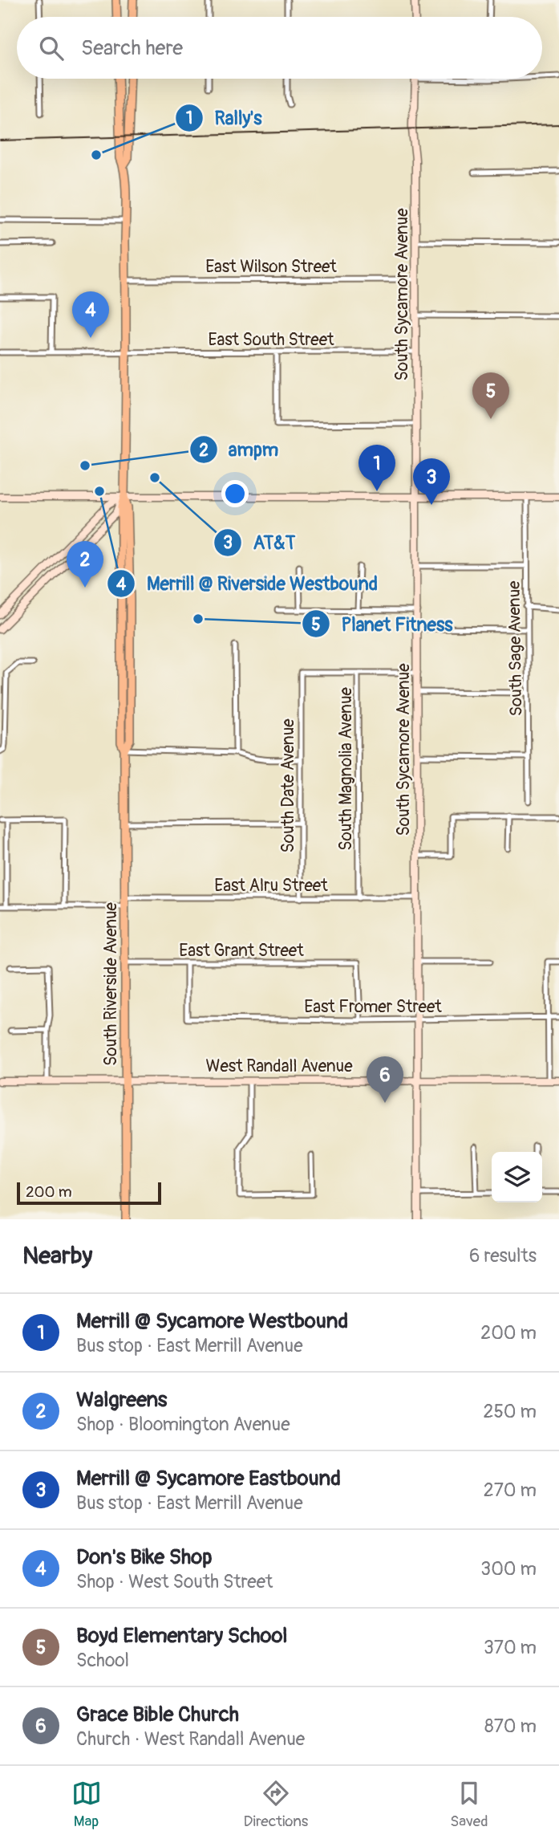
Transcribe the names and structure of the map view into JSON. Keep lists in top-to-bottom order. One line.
{"streets":{"main road":["South Riverside Avenue"],"street":["East Wilson Street","South Sycamore Avenue","East South Street","South Sage Avenue","South Magnolia Avenue","South Date Avenue","East Alru Street","East Grant Street","East Fromer Street","West Randall Avenue"]},"crossings":[["East Wilson Street","South Sycamore Avenue"],["East Wilson Street","South Riverside Avenue"],["South Sycamore Avenue","East South Street"],["South Sycamore Avenue","East Alru Street"],["South Sycamore Avenue","East Fromer Street"],["South Sycamore Avenue","West Randall Avenue"],["East South Street","South Riverside Avenue"],["South Magnolia Avenue","South Date Avenue"],["South Magnolia Avenue","East Alru Street"],["South Date Avenue","East Alru Street"],["East Alru Street","South Riverside Avenue"],["East Grant Street","South Riverside Avenue"],["East Grant Street","East Fromer Street"],["South Riverside Avenue","West Randall Avenue"]],"places":["Rally's","ampm","AT&T","Merrill @ Riverside Westbound","Planet Fitness"],"scale_bar":"200 m","page":{"search":"Search here","pins":["4","5","1","3","2","6"],"scale":"200 m","heading":["Nearby","6 results"],"list":[{"mark":"1","name":"Merrill @ Sycamore Westbound","note":"Bus stop · East Merrill Avenue","value":"200 m"},{"mark":"2","name":"Walgreens","note":"Shop · Bloomington Avenue","value":"250 m"},{"mark":"3","name":"Merrill @ Sycamore Eastbound","note":"Bus stop · East Merrill Avenue","value":"270 m"},{"mark":"4","name":"Don's Bike Shop","note":"Shop · West South Street","value":"300 m"},{"mark":"5","name":"Boyd Elementary School","note":"School","value":"370 m"},{"mark":"6","name":"Grace Bible Church","note":"Church · West Randall Avenue","value":"870 m"}],"nav":["Map","Directions","Saved"]}}
